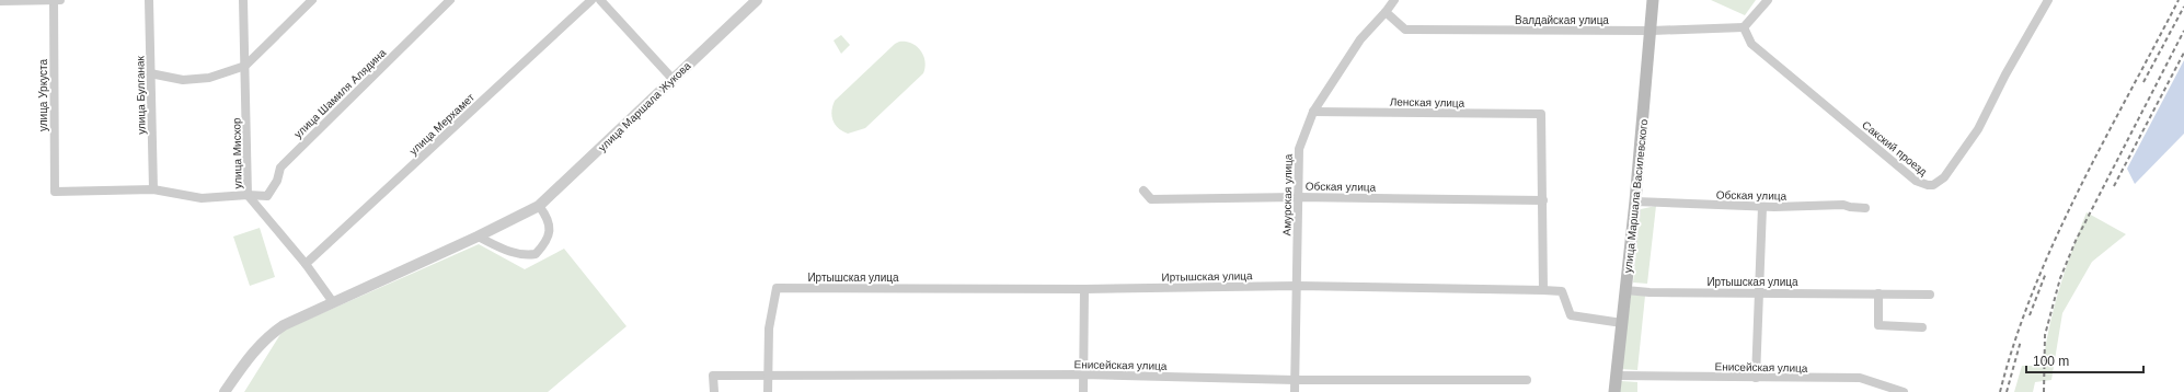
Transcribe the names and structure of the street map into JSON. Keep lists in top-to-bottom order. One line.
{"streets":{"main road":["улица Маршала Василевского"],"street":["Валдайская улица","улица Шамиля Алядина","улица Уркуста","улица Булганак","Ленская улица","улица Маршала Жукова","улица Мерхамет","Сакский проезд","улица Мисхор","Обская улица","Амурская улица","Иртышская улица","Енисейская улица"]},"crossings":[["Валдайская улица","Сакский проезд"],["Валдайская улица","Амурская улица"],["Валдайская улица","улица Маршала Василевского"],["улица Шамиля Алядина","улица Мисхор"],["улица Уркуста","улица Булганак"],["Ленская улица","Обская улица"],["Ленская улица","Амурская улица"],["улица Маршала Жукова","улица Мисхор"],["улица Мерхамет","улица Мисхор"],["Обская улица","Амурская улица"],["Обская улица","улица Маршала Василевского"],["Амурская улица","Иртышская улица"],["Амурская улица","Енисейская улица"],["улица Маршала Василевского","Иртышская улица"],["улица Маршала Василевского","Енисейская улица"],["Иртышская улица","Енисейская улица"]],"scale_bar":"100 m"}
